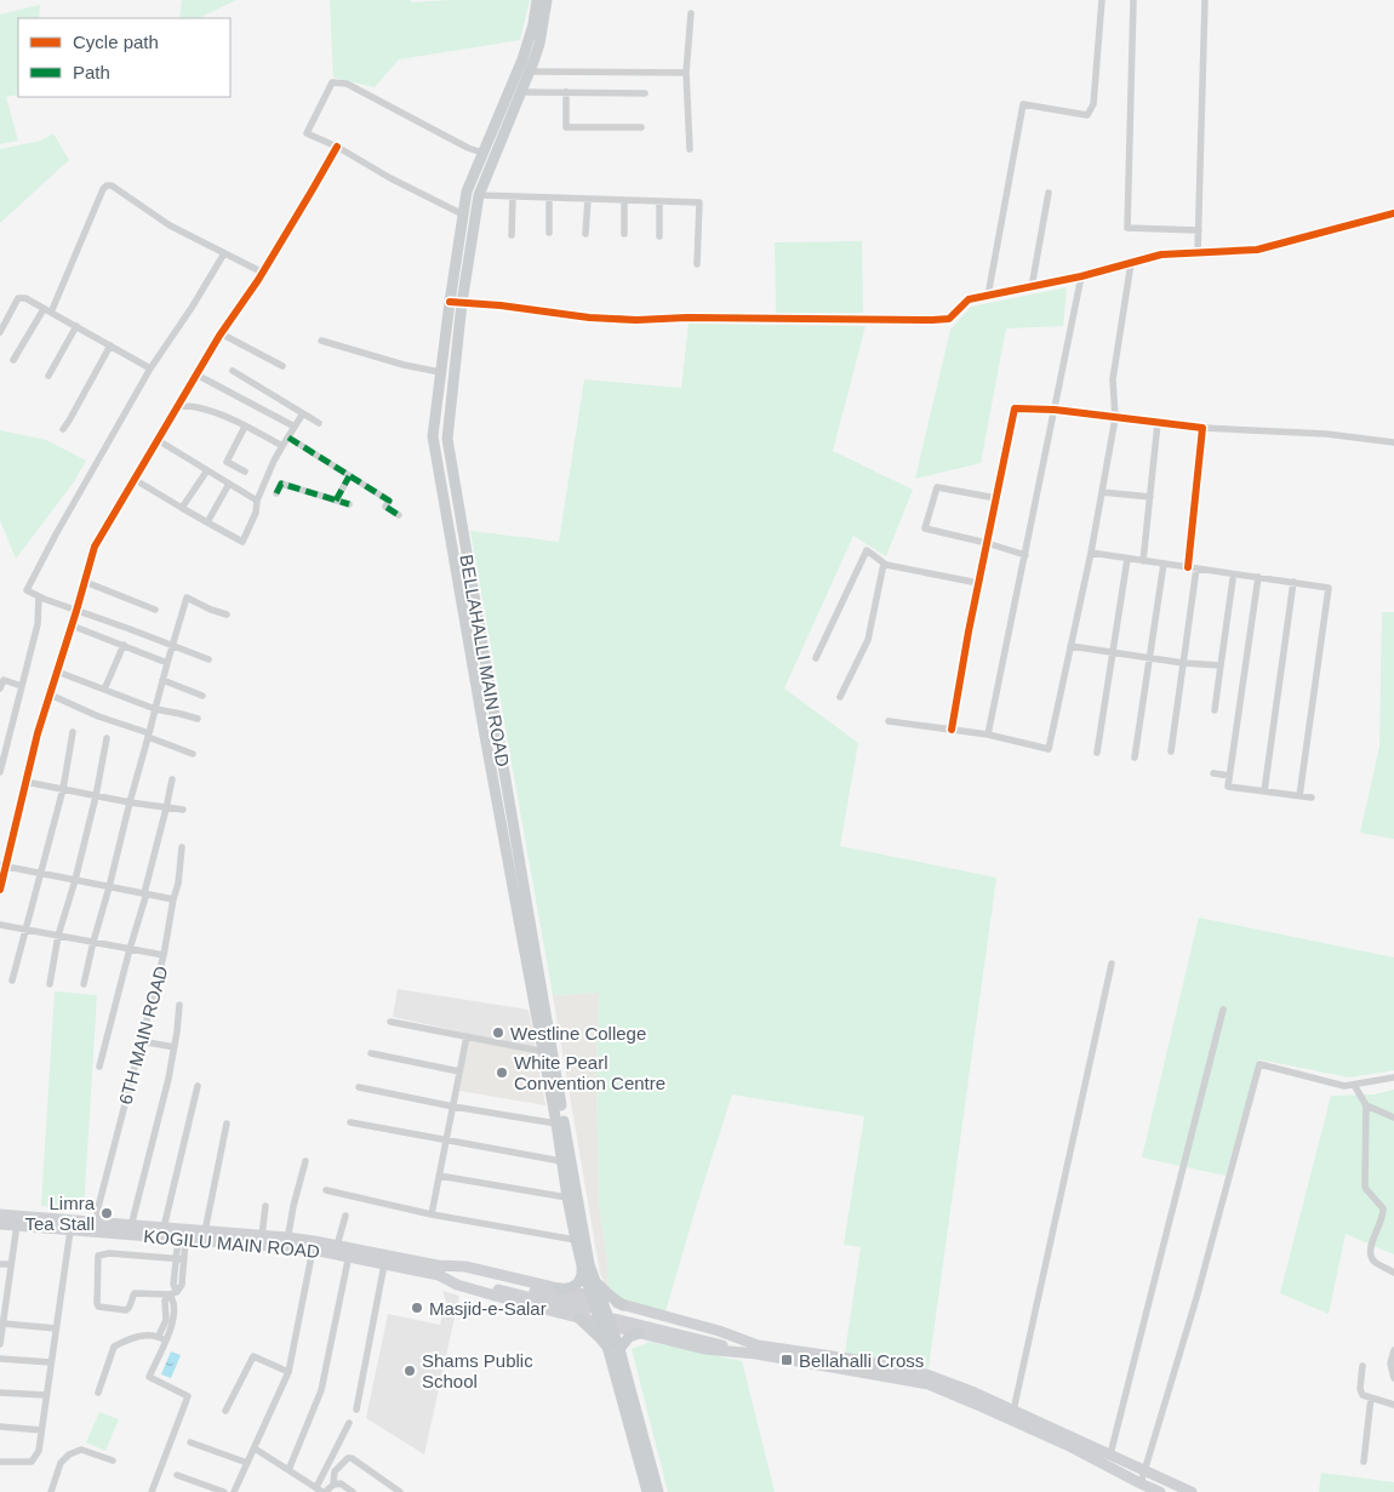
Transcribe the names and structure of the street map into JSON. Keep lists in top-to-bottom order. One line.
{"streets":{"main road":["BELLAHALLI MAIN ROAD","KOGILU MAIN ROAD"],"street":["6TH MAIN ROAD"]},"crossings":[["BELLAHALLI MAIN ROAD","KOGILU MAIN ROAD"],["6TH MAIN ROAD","KOGILU MAIN ROAD"]],"places":{"other":["Westline College","White Pearl Convention Centre","Limra Tea Stall","Masjid-e-Salar","Shams Public School"],"transit":["Bellahalli Cross"]},"legend":["Cycle path","Path"]}
